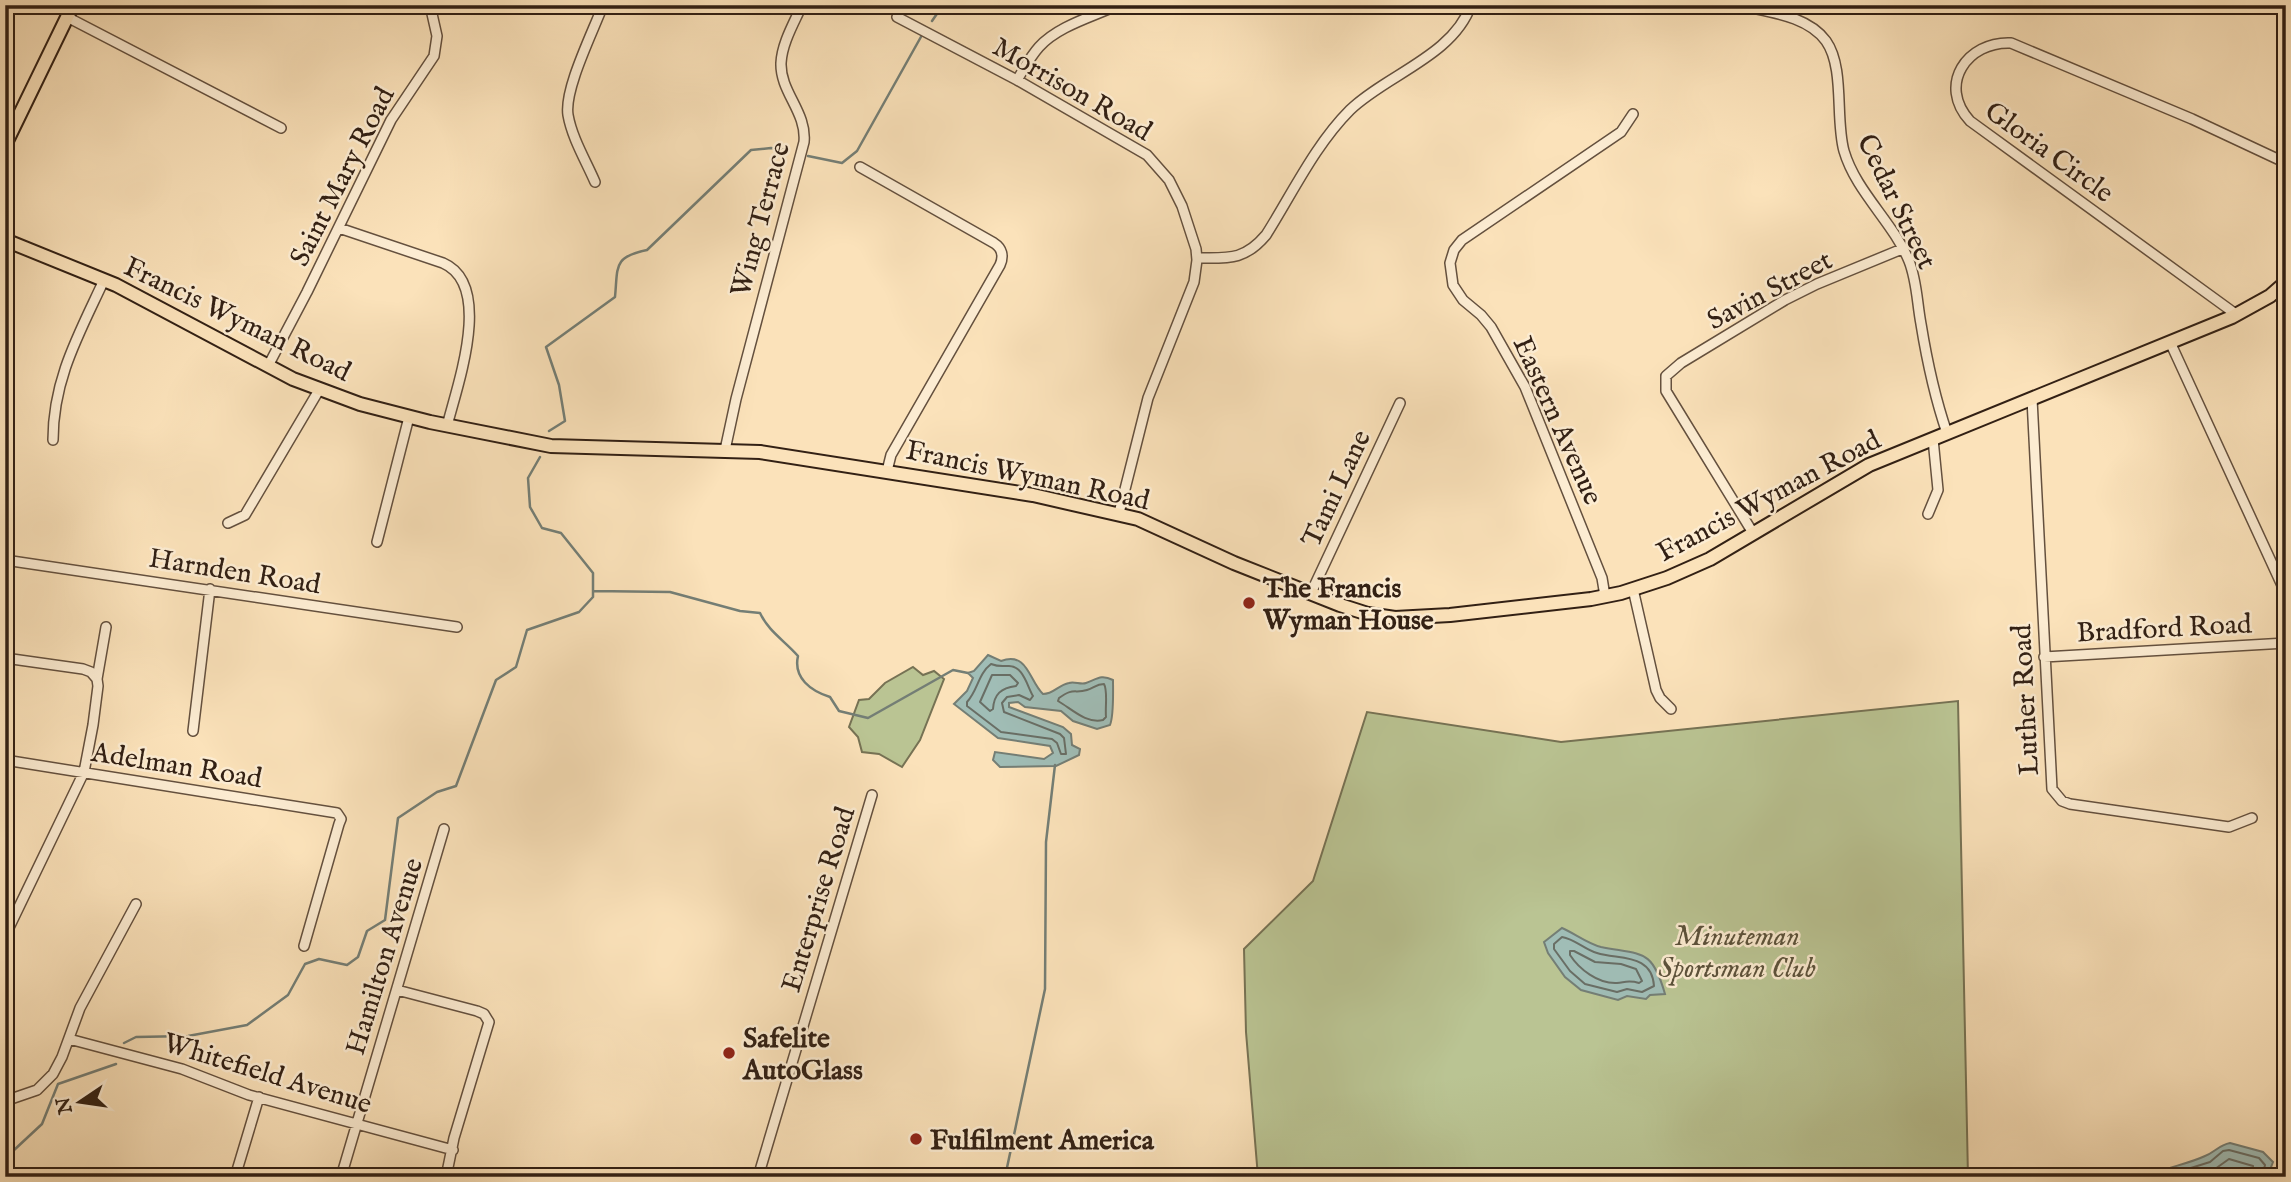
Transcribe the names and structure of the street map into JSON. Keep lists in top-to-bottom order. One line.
{"streets":{"main road":["Francis Wyman Road"],"street":["Morrison Road","Gloria Circle","Saint Mary Road","Cedar Street","Wing Terrace","Savin Street","Eastern Avenue","Tami Lane","Harnden Road","Bradford Road","Luther Road","Adelman Road","Enterprise Road","Hamilton Avenue","Whitefield Avenue"]},"crossings":[["Morrison Road","Francis Wyman Road"],["Gloria Circle","Francis Wyman Road"],["Saint Mary Road","Francis Wyman Road"],["Cedar Street","Savin Street"],["Cedar Street","Francis Wyman Road"],["Wing Terrace","Francis Wyman Road"],["Savin Street","Francis Wyman Road"],["Francis Wyman Road","Eastern Avenue"],["Francis Wyman Road","Tami Lane"],["Francis Wyman Road","Luther Road"],["Bradford Road","Luther Road"],["Hamilton Avenue","Whitefield Avenue"]],"parks":["Minuteman Sportsman Club"],"places":["The Francis Wyman House","Safelite AutoGlass","Fulfilment America"],"north":"left"}
